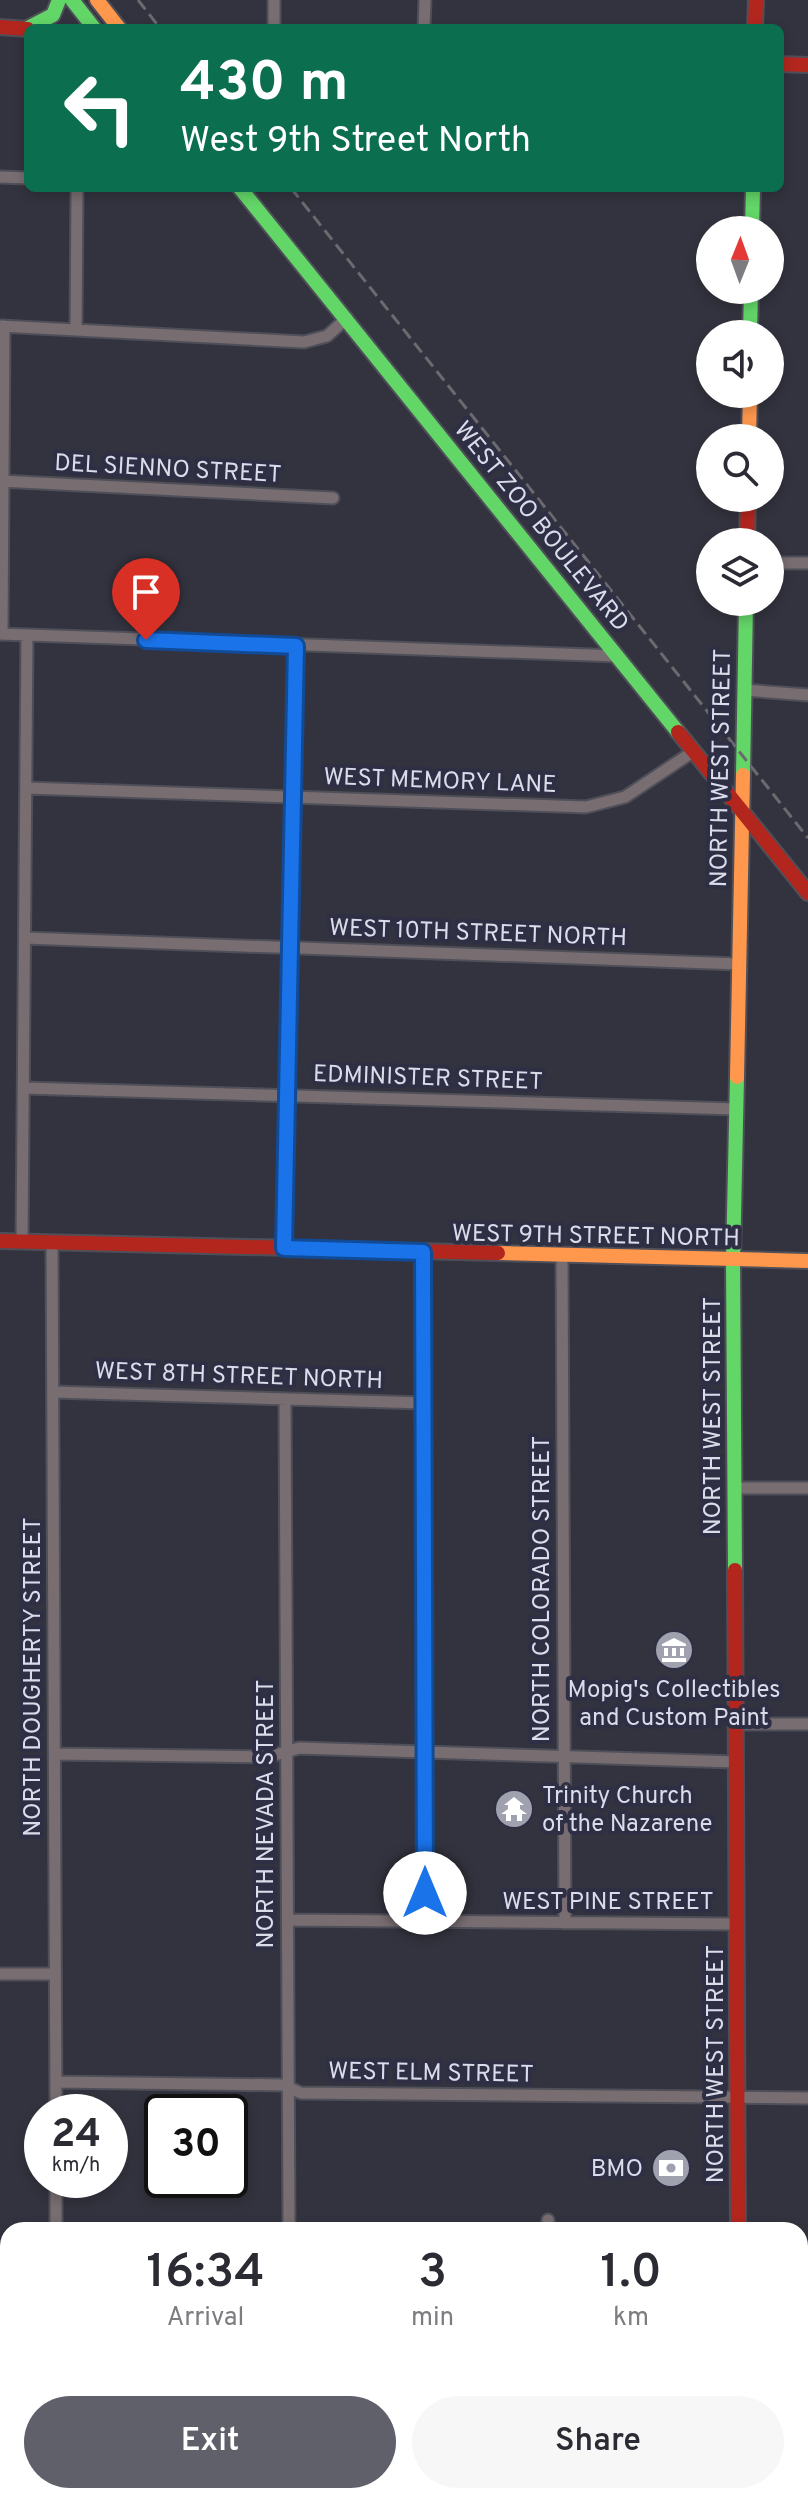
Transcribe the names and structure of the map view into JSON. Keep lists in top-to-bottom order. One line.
{"streets":{"main road":["WEST ZOO BOULEVARD","NORTH WEST STREET","WEST 9TH STREET NORTH"],"street":["DEL SIENNO STREET","WEST MEMORY LANE","WEST 10TH STREET NORTH","EDMINISTER STREET","WEST 8TH STREET NORTH","NORTH COLORADO STREET","NORTH DOUGHERTY STREET","NORTH NEVADA STREET","WEST PINE STREET","WEST ELM STREET"]},"crossings":[["WEST ZOO BOULEVARD","NORTH WEST STREET"],["WEST ZOO BOULEVARD","WEST MEMORY LANE"],["NORTH WEST STREET","WEST 10TH STREET NORTH"],["NORTH WEST STREET","EDMINISTER STREET"],["NORTH WEST STREET","WEST 9TH STREET NORTH"],["NORTH WEST STREET","WEST PINE STREET"],["NORTH WEST STREET","WEST ELM STREET"],["WEST 9TH STREET NORTH","NORTH COLORADO STREET"],["WEST 9TH STREET NORTH","NORTH DOUGHERTY STREET"],["WEST 8TH STREET NORTH","NORTH DOUGHERTY STREET"],["WEST 8TH STREET NORTH","NORTH NEVADA STREET"],["NORTH COLORADO STREET","WEST PINE STREET"],["NORTH DOUGHERTY STREET","WEST ELM STREET"],["NORTH NEVADA STREET","WEST PINE STREET"],["NORTH NEVADA STREET","WEST ELM STREET"]],"places":{"museum":["Mopig's Collectibles and Custom Paint"],"temple":["Trinity Church of the Nazarene"],"bank":["BMO"]},"north":"top","page":{"turn":["430 m","West 9th Street North"],"speed":"24 km/h","limit":"30","eta":["16:34","Arrival","3","min","1.0","km"],"buttons":["Exit","Share"]}}
